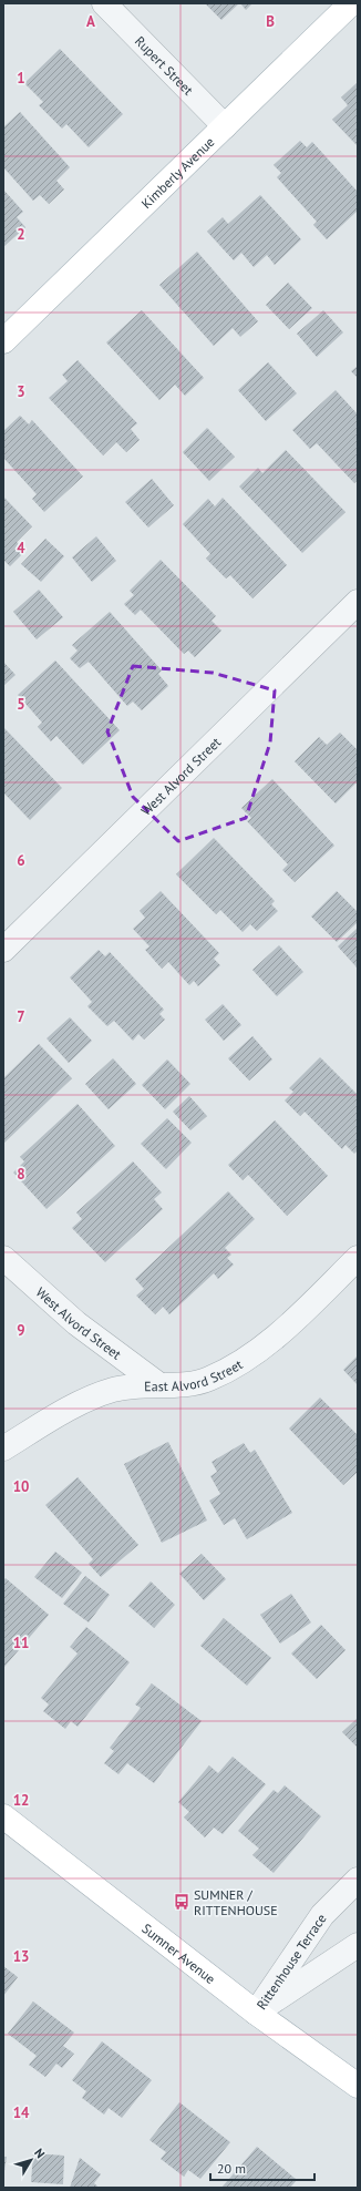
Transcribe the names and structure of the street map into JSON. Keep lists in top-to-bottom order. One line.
{"streets":{"main road":["Kimberly Avenue","Sumner Avenue"],"street":["Rupert Street","West Alvord Street","East Alvord Street","Rittenhouse Terrace"]},"crossings":[["Rupert Street","Kimberly Avenue"],["West Alvord Street","East Alvord Street"],["Sumner Avenue","Rittenhouse Terrace"]],"places":{"bus stop":["SUMNER / RITTENHOUSE"]},"scale_bar":"20 m","north":"top right","grid":{"columns":["A","B"],"rows":["1","2","3","4","5","6","7","8","9","10","11","12","13","14"]}}
